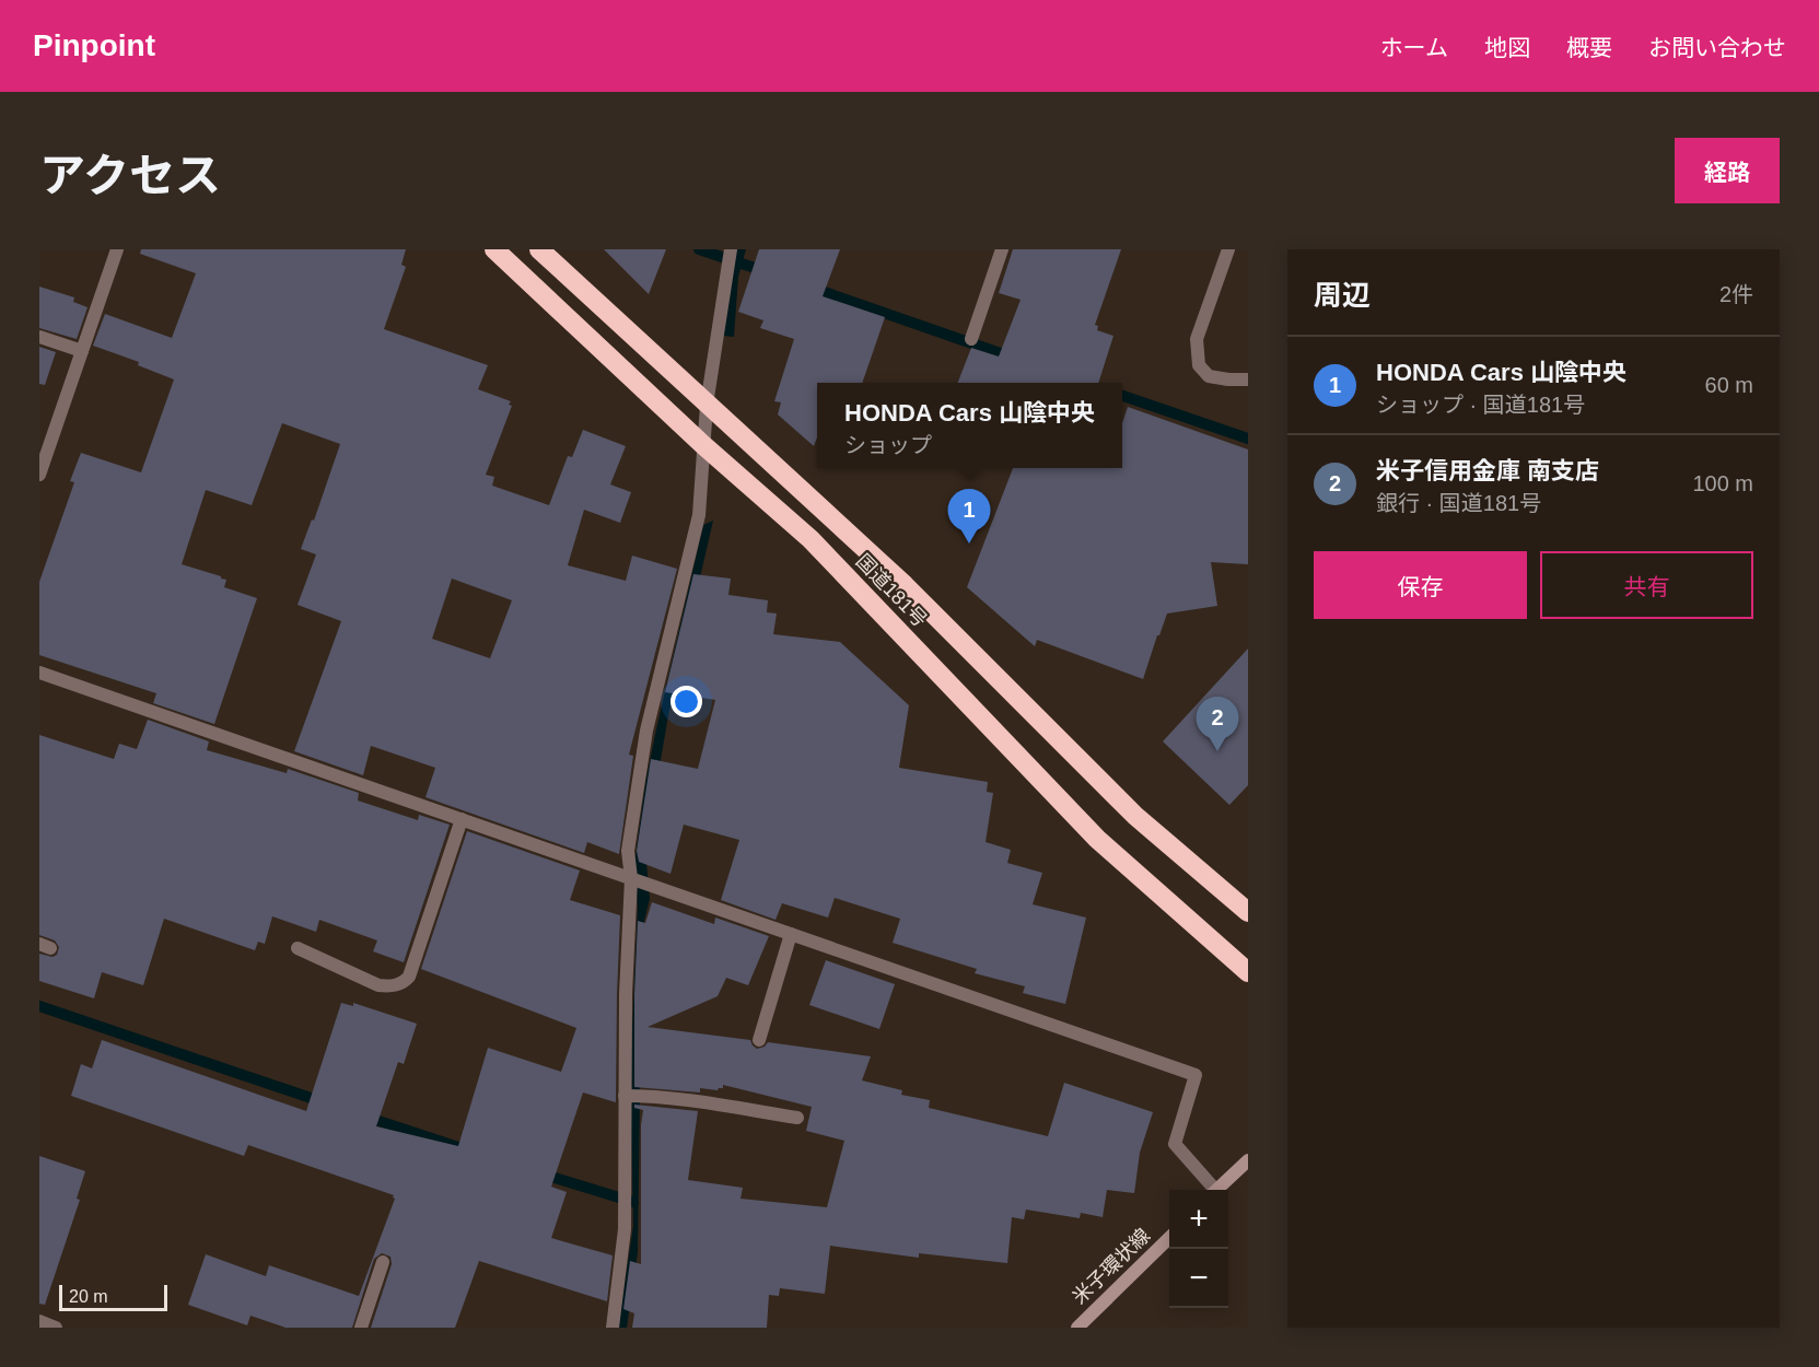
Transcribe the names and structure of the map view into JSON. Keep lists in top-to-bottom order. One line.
{"streets":{"highway":["国道181号"],"main road":["米子環状線"]},"scale_bar":"20 m","page":{"header":"Pinpoint","nav":["ホーム","地図","概要","お問い合わせ"],"title":"アクセス","buttons":["経路",["保存","共有"]],"heading":["周辺","2件"],"list":[{"mark":"1","name":"HONDA Cars 山陰中央","note":"ショップ · 国道181号","value":"60 m"},{"mark":"2","name":"米子信用金庫 南支店","note":"銀行 · 国道181号","value":"100 m"}],"popup":["HONDA Cars 山陰中央","ショップ"],"pins":["1","2"],"map_buttons":["+","−"],"scale":"20 m"}}
